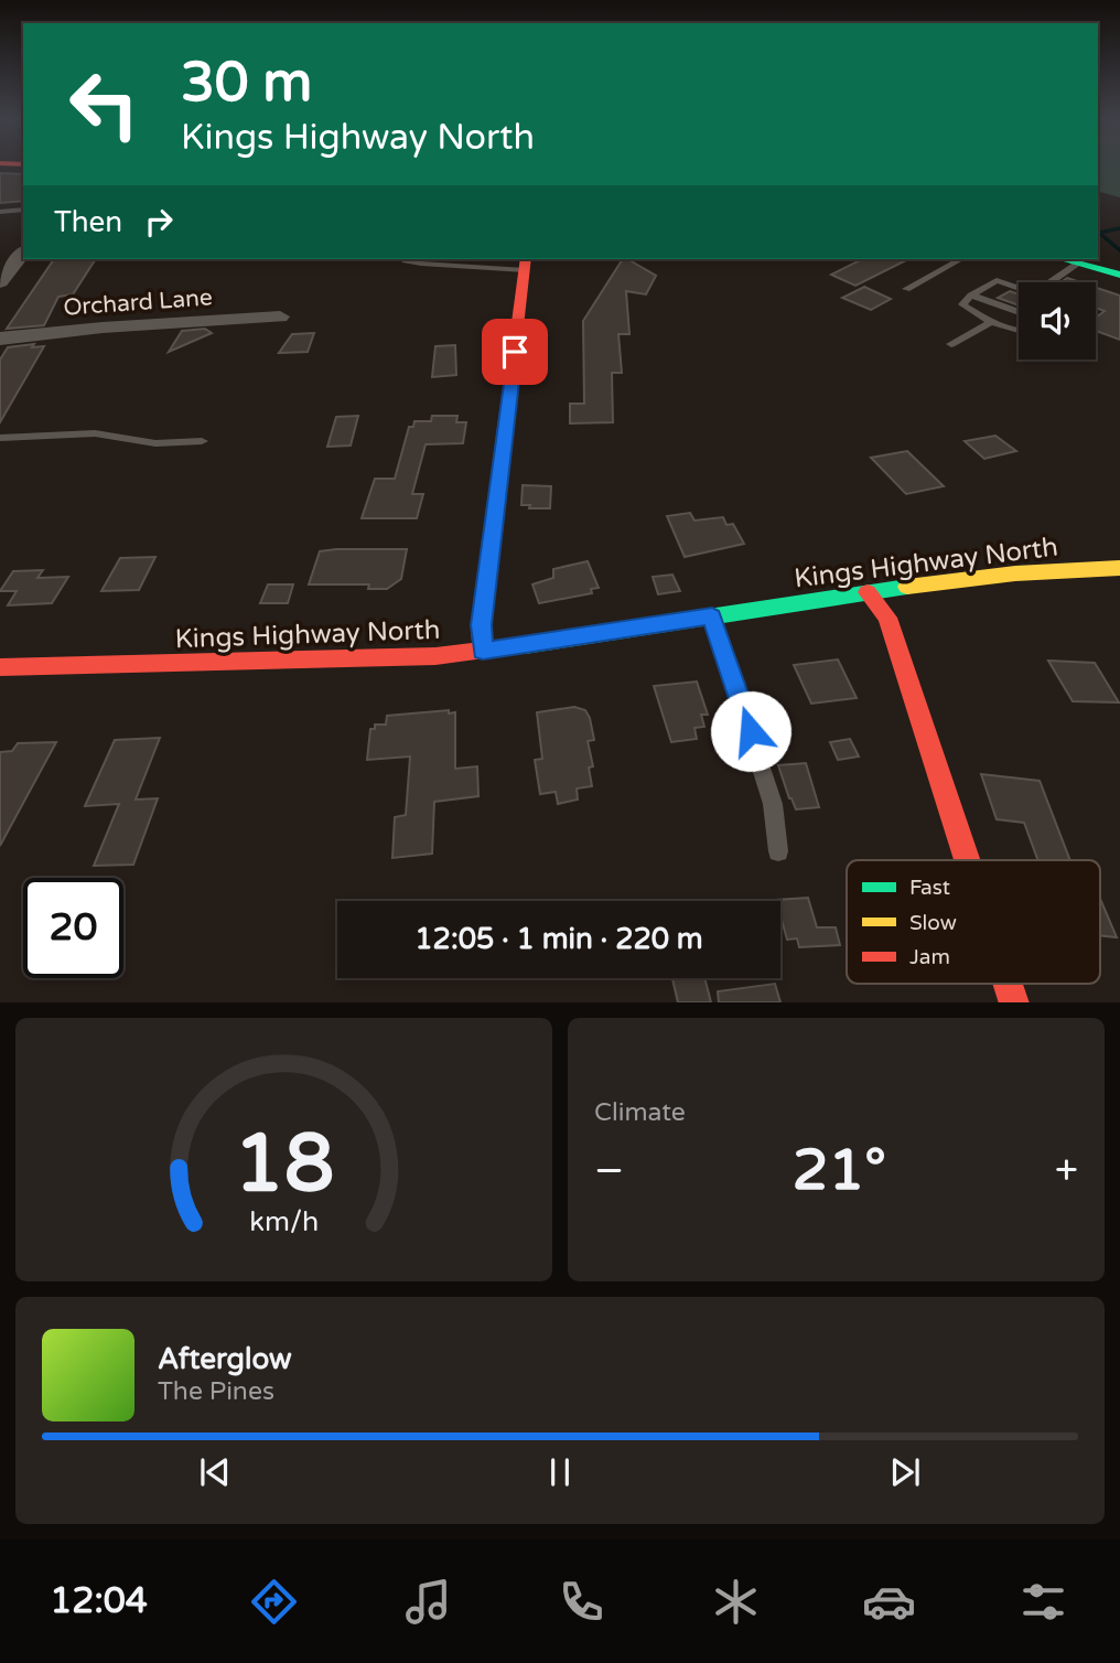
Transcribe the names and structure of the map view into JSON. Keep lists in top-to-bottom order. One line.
{"streets":{"street":["Orchard Lane","Kings Highway North"]},"legend":["Fast","Slow","Jam"],"page":{"turn":["30 m","Kings Highway North"],"then":"Then","limit":"20","trip":"12:05 · 1 min · 220 m","tile":"Climate","heat":["−","21°","+"],"song":["Afterglow","The Pines"],"tabs":"12:04","gauge":["18","km/h"]}}
